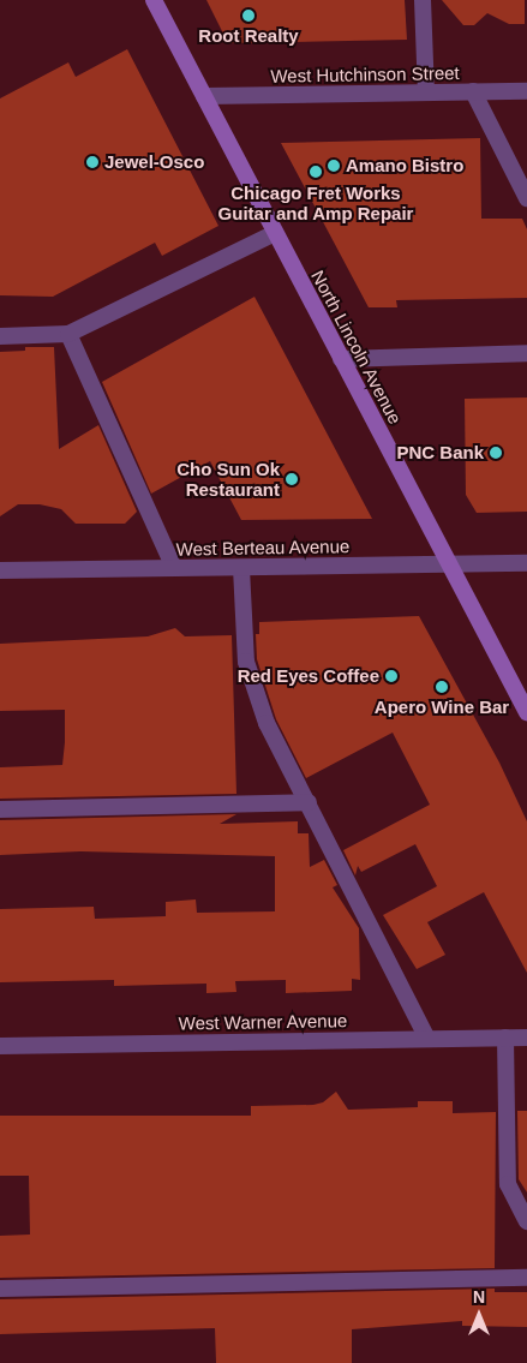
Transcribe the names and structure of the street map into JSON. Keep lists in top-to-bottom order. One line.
{"streets":{"main road":["North Lincoln Avenue"],"street":["West Hutchinson Street","West Berteau Avenue","West Warner Avenue"]},"crossings":[["West Hutchinson Street","North Lincoln Avenue"],["North Lincoln Avenue","West Berteau Avenue"]],"places":["Root Realty","Jewel-Osco","Amano Bistro","Chicago Fret Works Guitar and Amp Repair","PNC Bank","Cho Sun Ok Restaurant","Red Eyes Coffee","Apero Wine Bar"],"north":"top"}
